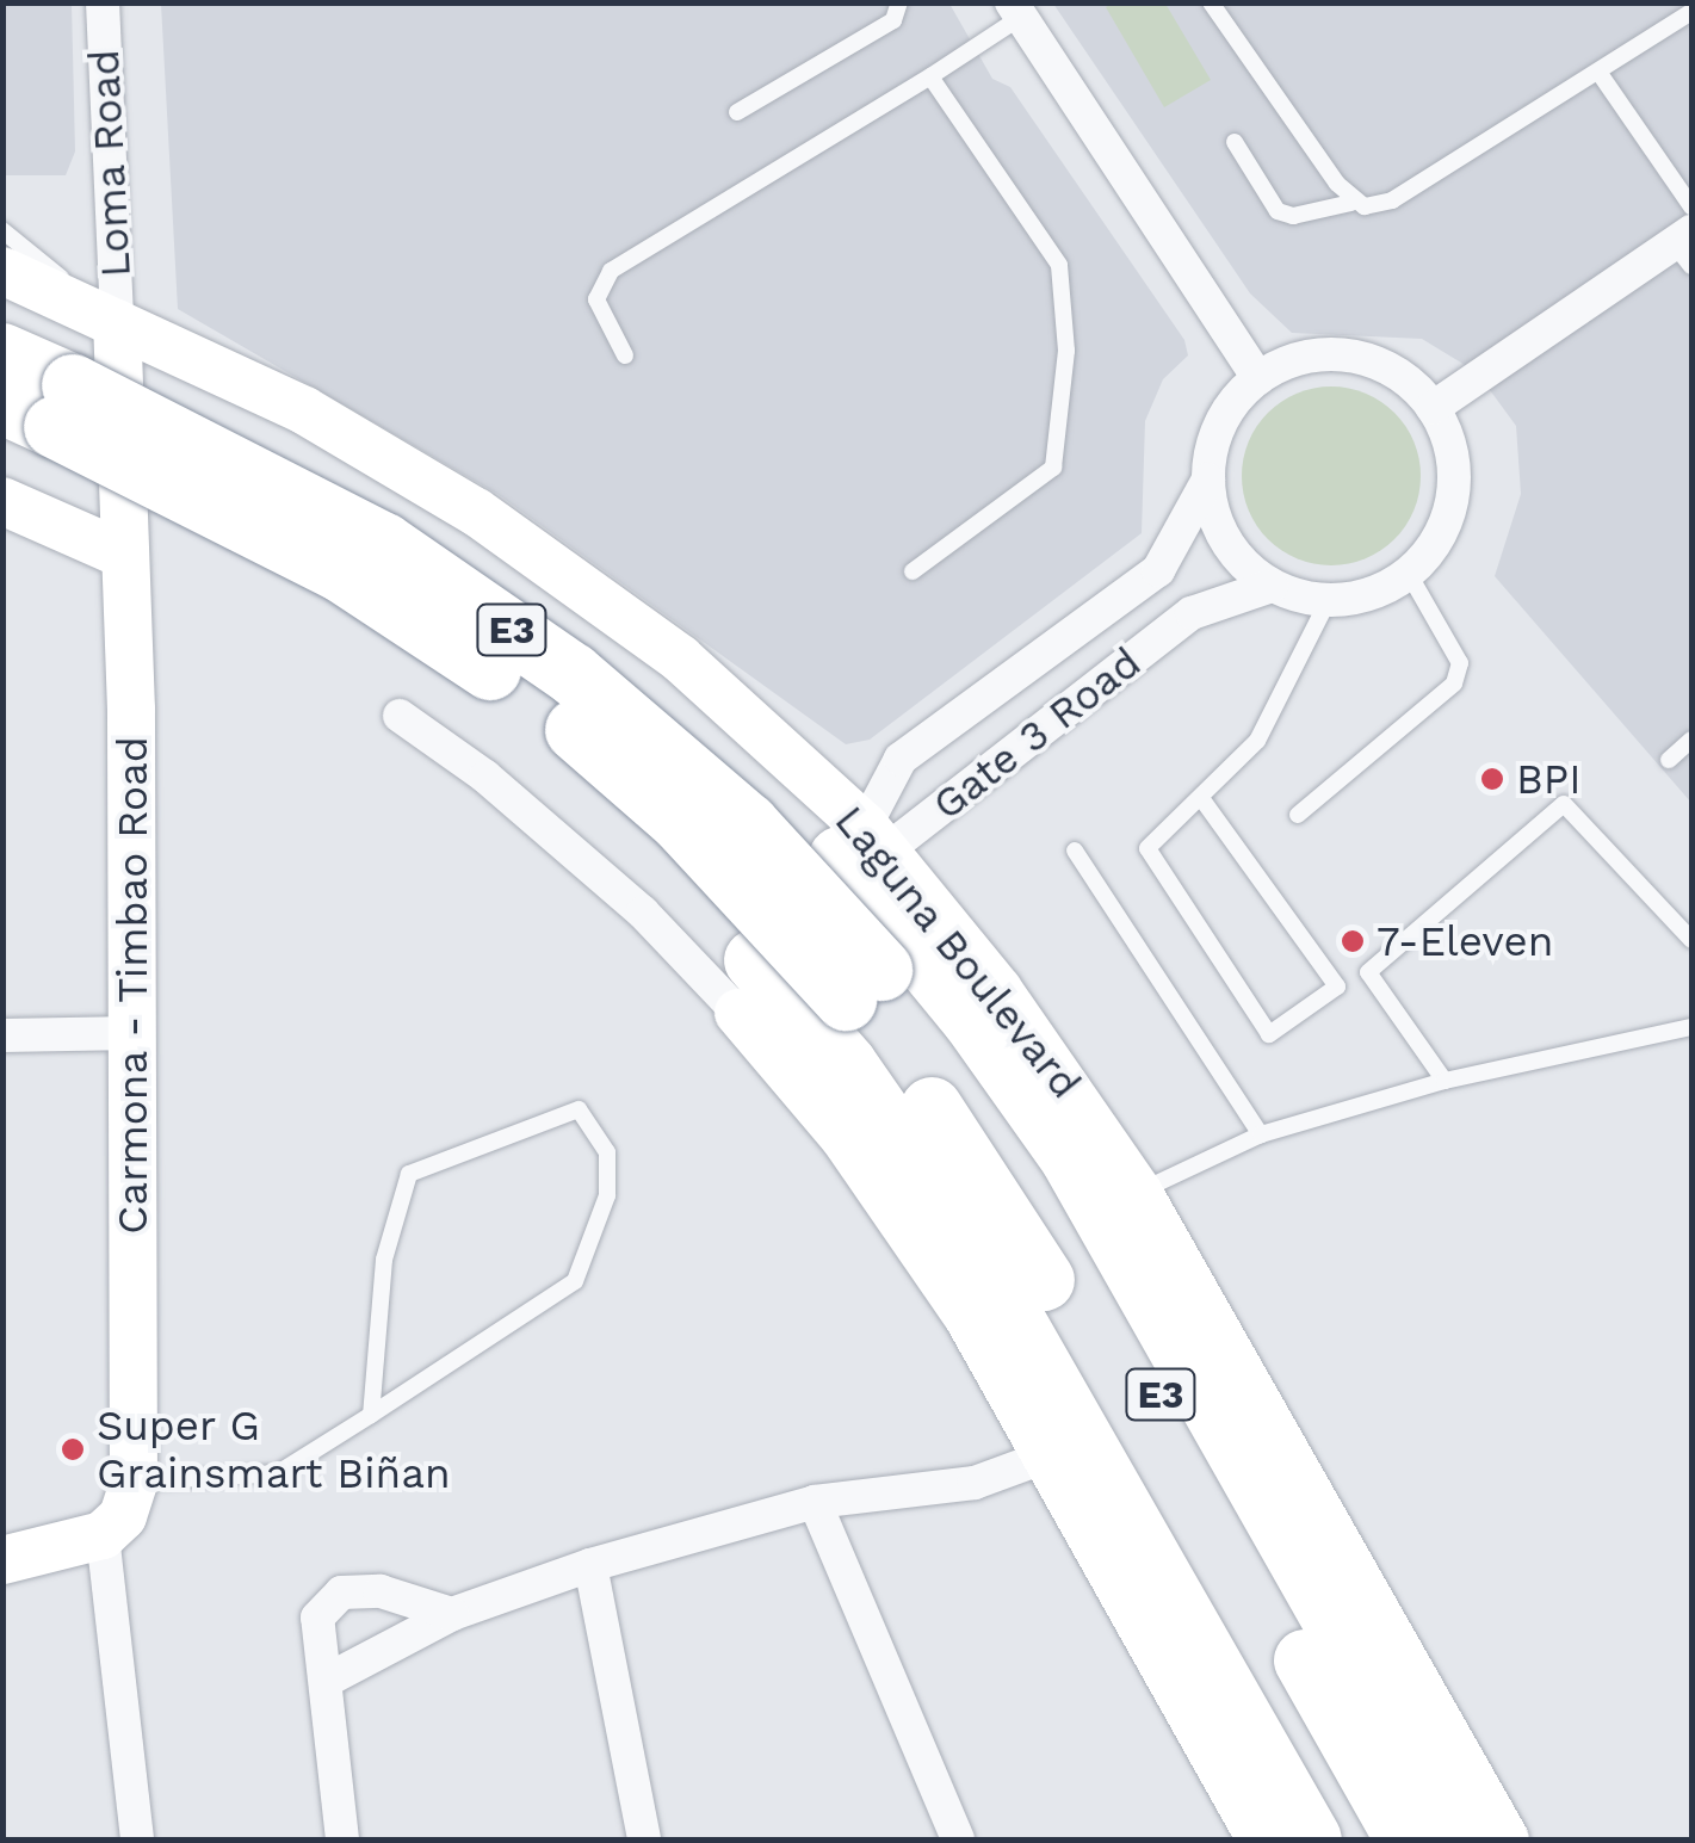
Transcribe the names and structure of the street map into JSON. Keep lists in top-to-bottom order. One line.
{"streets":{"highway":["E3"],"main road":["Gate 3 Road","Laguna Boulevard","Carmona - Timbao Road"],"street":["Loma Road"]},"crossings":[["Loma Road","Laguna Boulevard"],["Loma Road","Carmona - Timbao Road"],["Gate 3 Road","Laguna Boulevard"],["Laguna Boulevard","Carmona - Timbao Road"]],"places":["BPI","7-Eleven","Super G Grainsmart Biñan"]}
